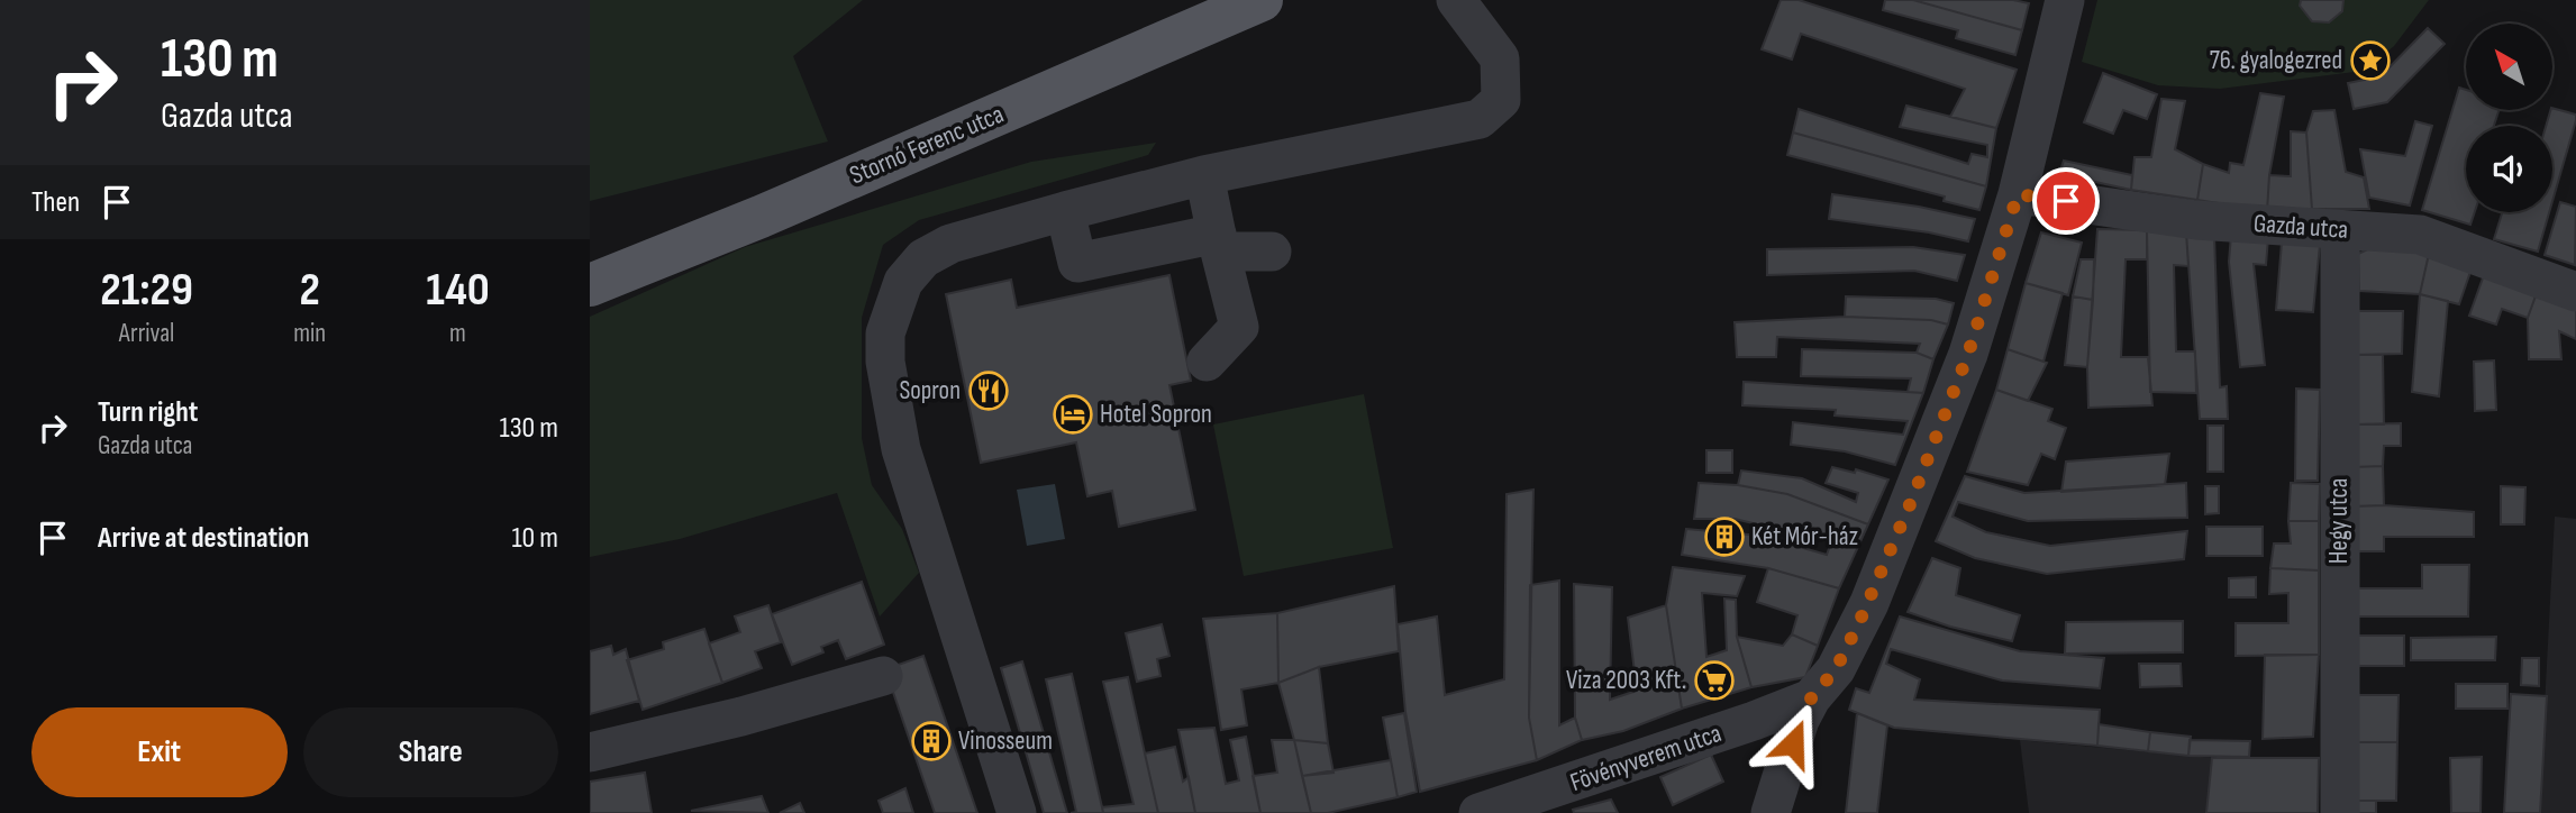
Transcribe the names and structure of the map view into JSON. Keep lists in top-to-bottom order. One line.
{"streets":{"main road":["Stornó Ferenc utca"],"street":["Gazda utca","Hegy utca","Fövényverem utca"]},"crossings":[["Gazda utca","Hegy utca"]],"places":{"place":["76. gyalogezred"],"restaurant":["Sopron"],"hotel":["Hotel Sopron"],"building":["Két Mór-ház","Vinosseum"],"supermarket":["Viza 2003 Kft."]},"north":"top left","page":{"turn":["130 m","Gazda utca"],"then":"Then","eta":["21:29","Arrival","2","min","140","m"],"list":[{"name":"Turn right","note":"Gazda utca","value":"130 m"},{"name":"Arrive at destination","value":"10 m"}],"buttons":["Exit","Share"]}}
